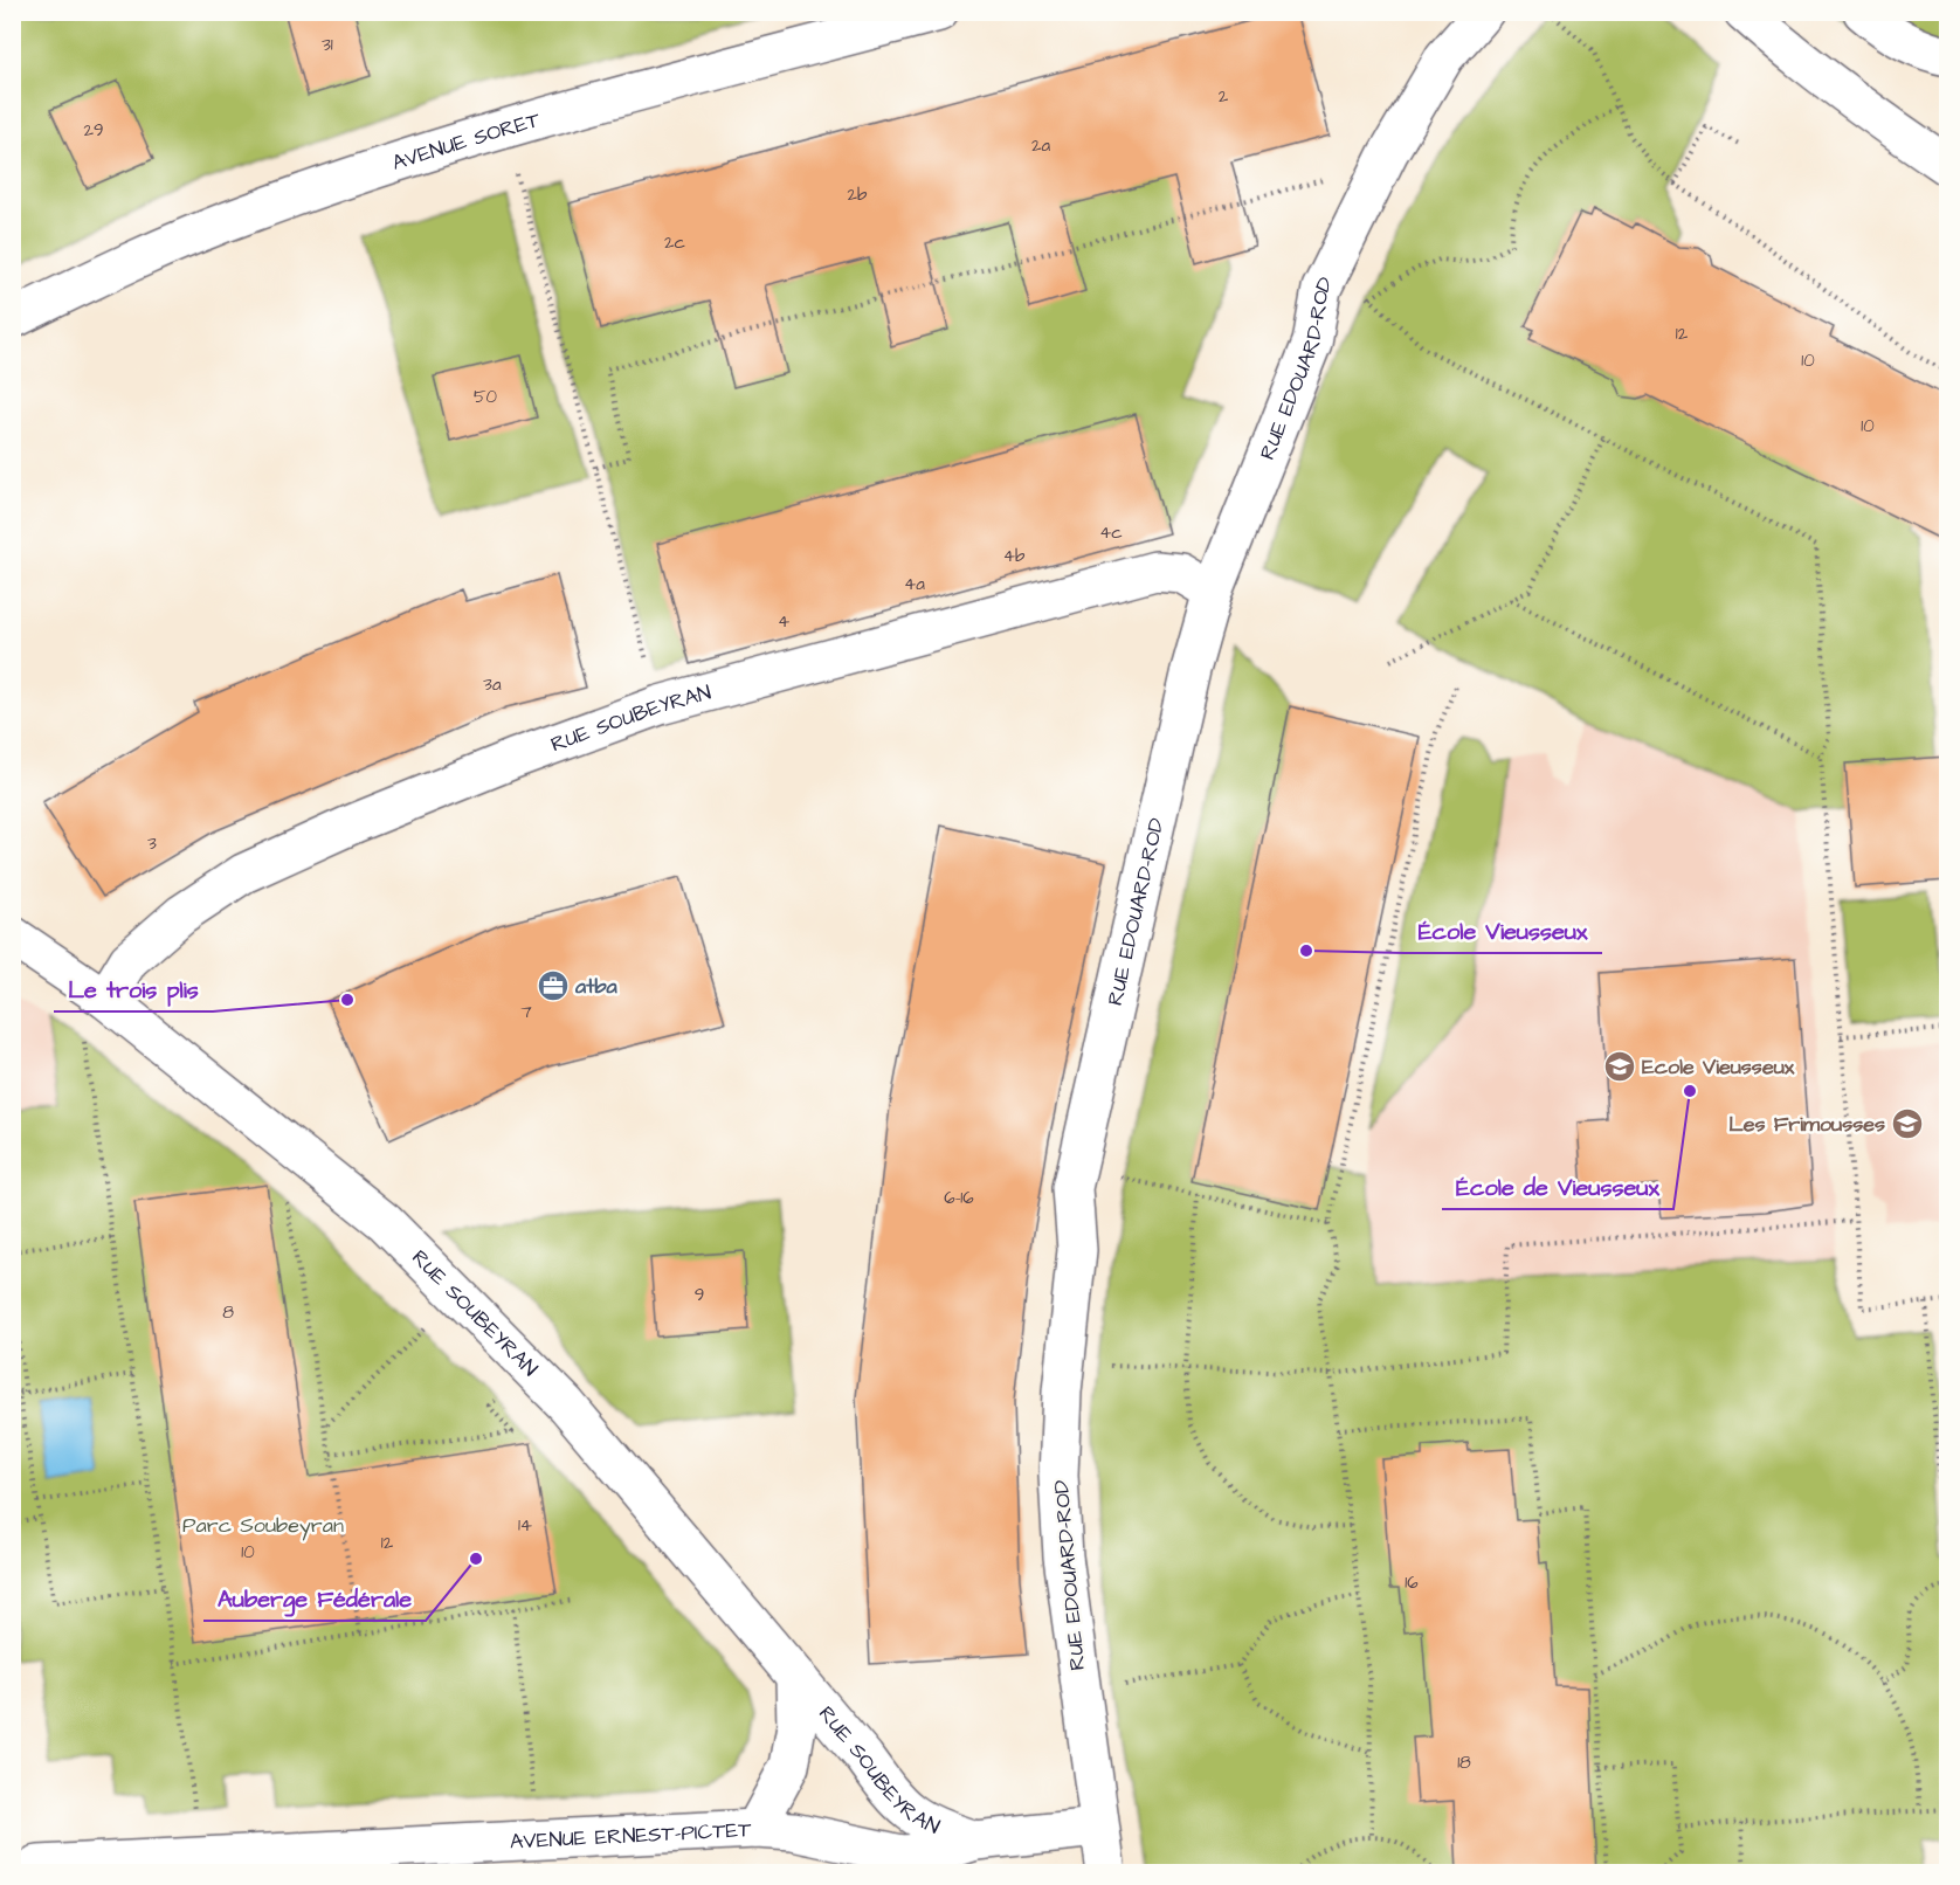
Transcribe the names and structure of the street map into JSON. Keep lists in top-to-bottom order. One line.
{"streets":{"street":["AVENUE SORET","RUE EDOUARD-ROD","RUE SOUBEYRAN","AVENUE ERNEST-PICTET"]},"crossings":[["RUE EDOUARD-ROD","RUE SOUBEYRAN"],["RUE EDOUARD-ROD","AVENUE ERNEST-PICTET"],["RUE SOUBEYRAN","AVENUE ERNEST-PICTET"]],"parks":["Parc Soubeyran"],"places":{"other":["École Vieusseux","Le trois plis","École de Vieusseux","Auberge Fédérale"],"office":["atba"],"school or university":["Ecole Vieusseux","Les Frimousses"]},"house_numbers":["31","2","29","2a","2b","2c","12","10","50","10","4c","4b","4a","4","3a","3","7","6-16","9","8","14","12","10","16","18"]}
